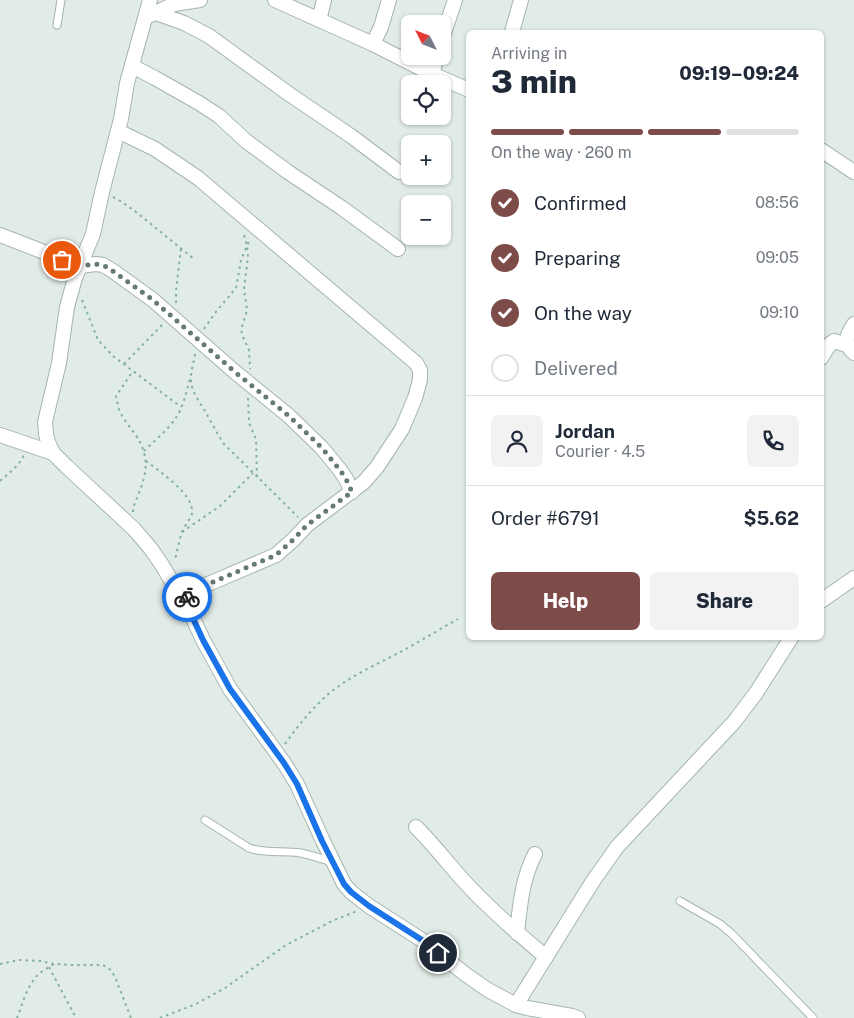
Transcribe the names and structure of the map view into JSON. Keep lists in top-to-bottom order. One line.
{"north":"top left","page":{"map_buttons":["+","−"],"heading":["3 min","Arriving in","09:19–09:24"],"panel":["Jordan","Courier · 4.5","Order #6791","$5.62"],"bar":"On the way · 260 m","list":[["Confirmed","08:56"],["Preparing","09:05"],["On the way","09:10"],"Delivered"],"buttons":["Help","Share"]}}
